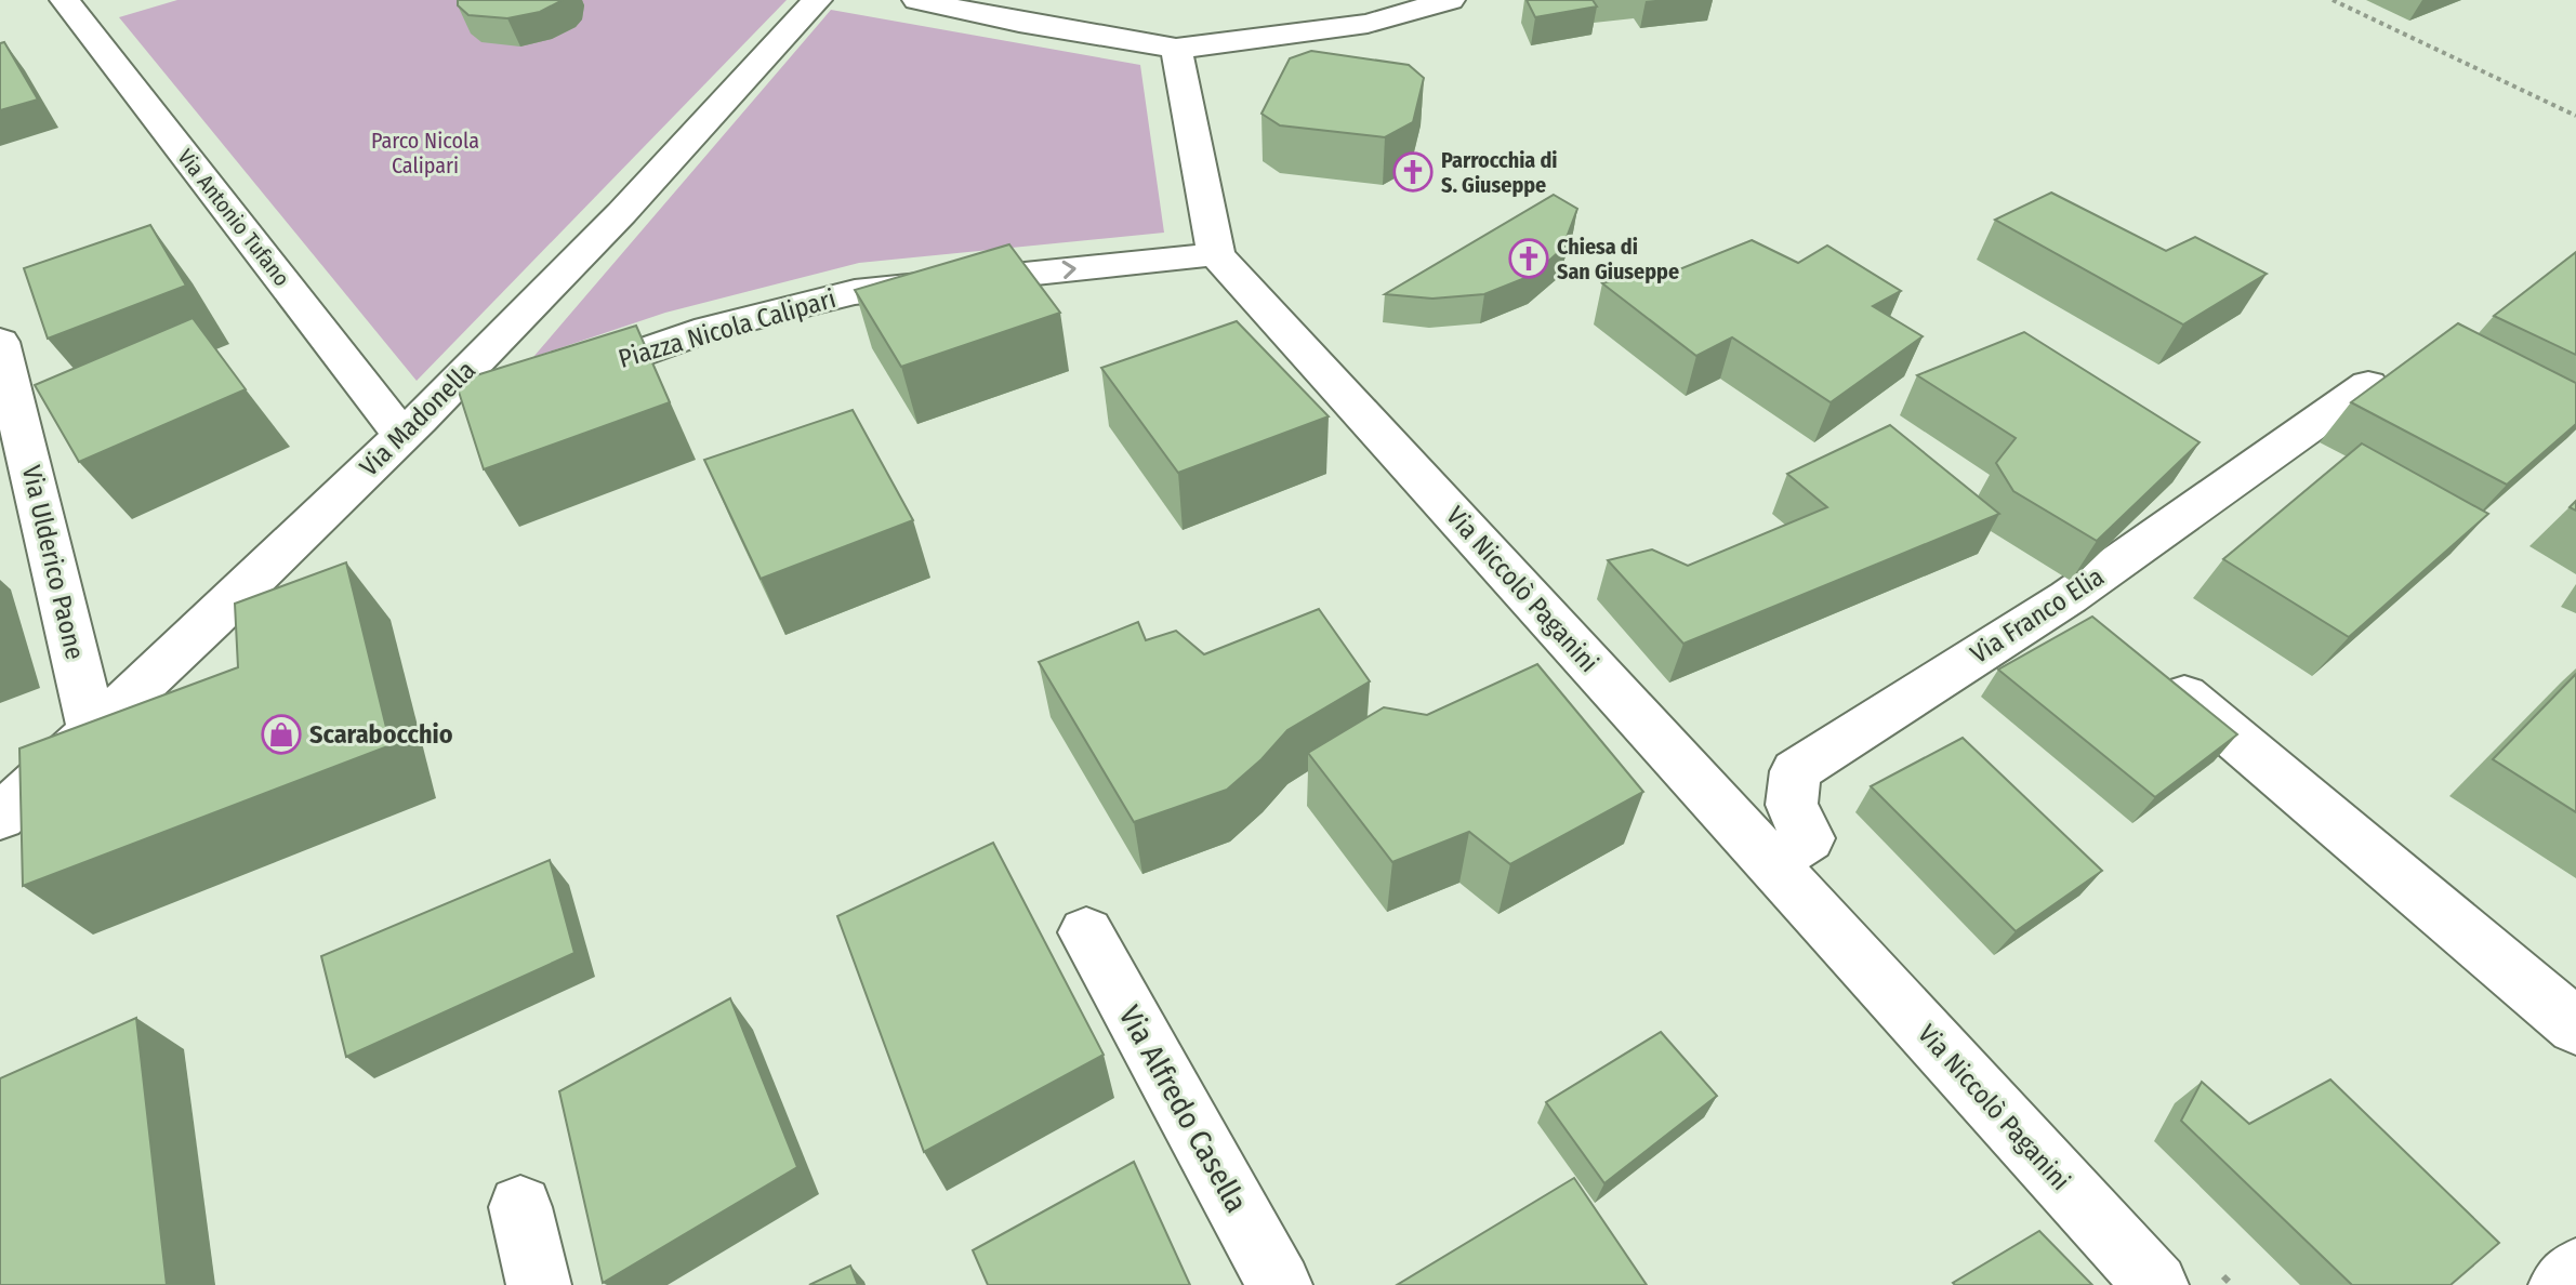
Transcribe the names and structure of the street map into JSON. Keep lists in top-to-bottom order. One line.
{"streets":{"street":["Via Antonio Tufano","Piazza Nicola Calipari","Via Madonella","Via Ulderico Paone","Via Niccolò Paganini","Via Franco Elia","Via Alfredo Casella"]},"crossings":[["Via Antonio Tufano","Via Madonella"],["Piazza Nicola Calipari","Via Niccolò Paganini"],["Via Madonella","Via Ulderico Paone"],["Via Niccolò Paganini","Via Franco Elia"]],"parks":["Parco Nicola Calipari"],"places":{"church":["Parrocchia di S. Giuseppe","Chiesa di San Giuseppe"],"shop":["Scarabocchio"]}}
